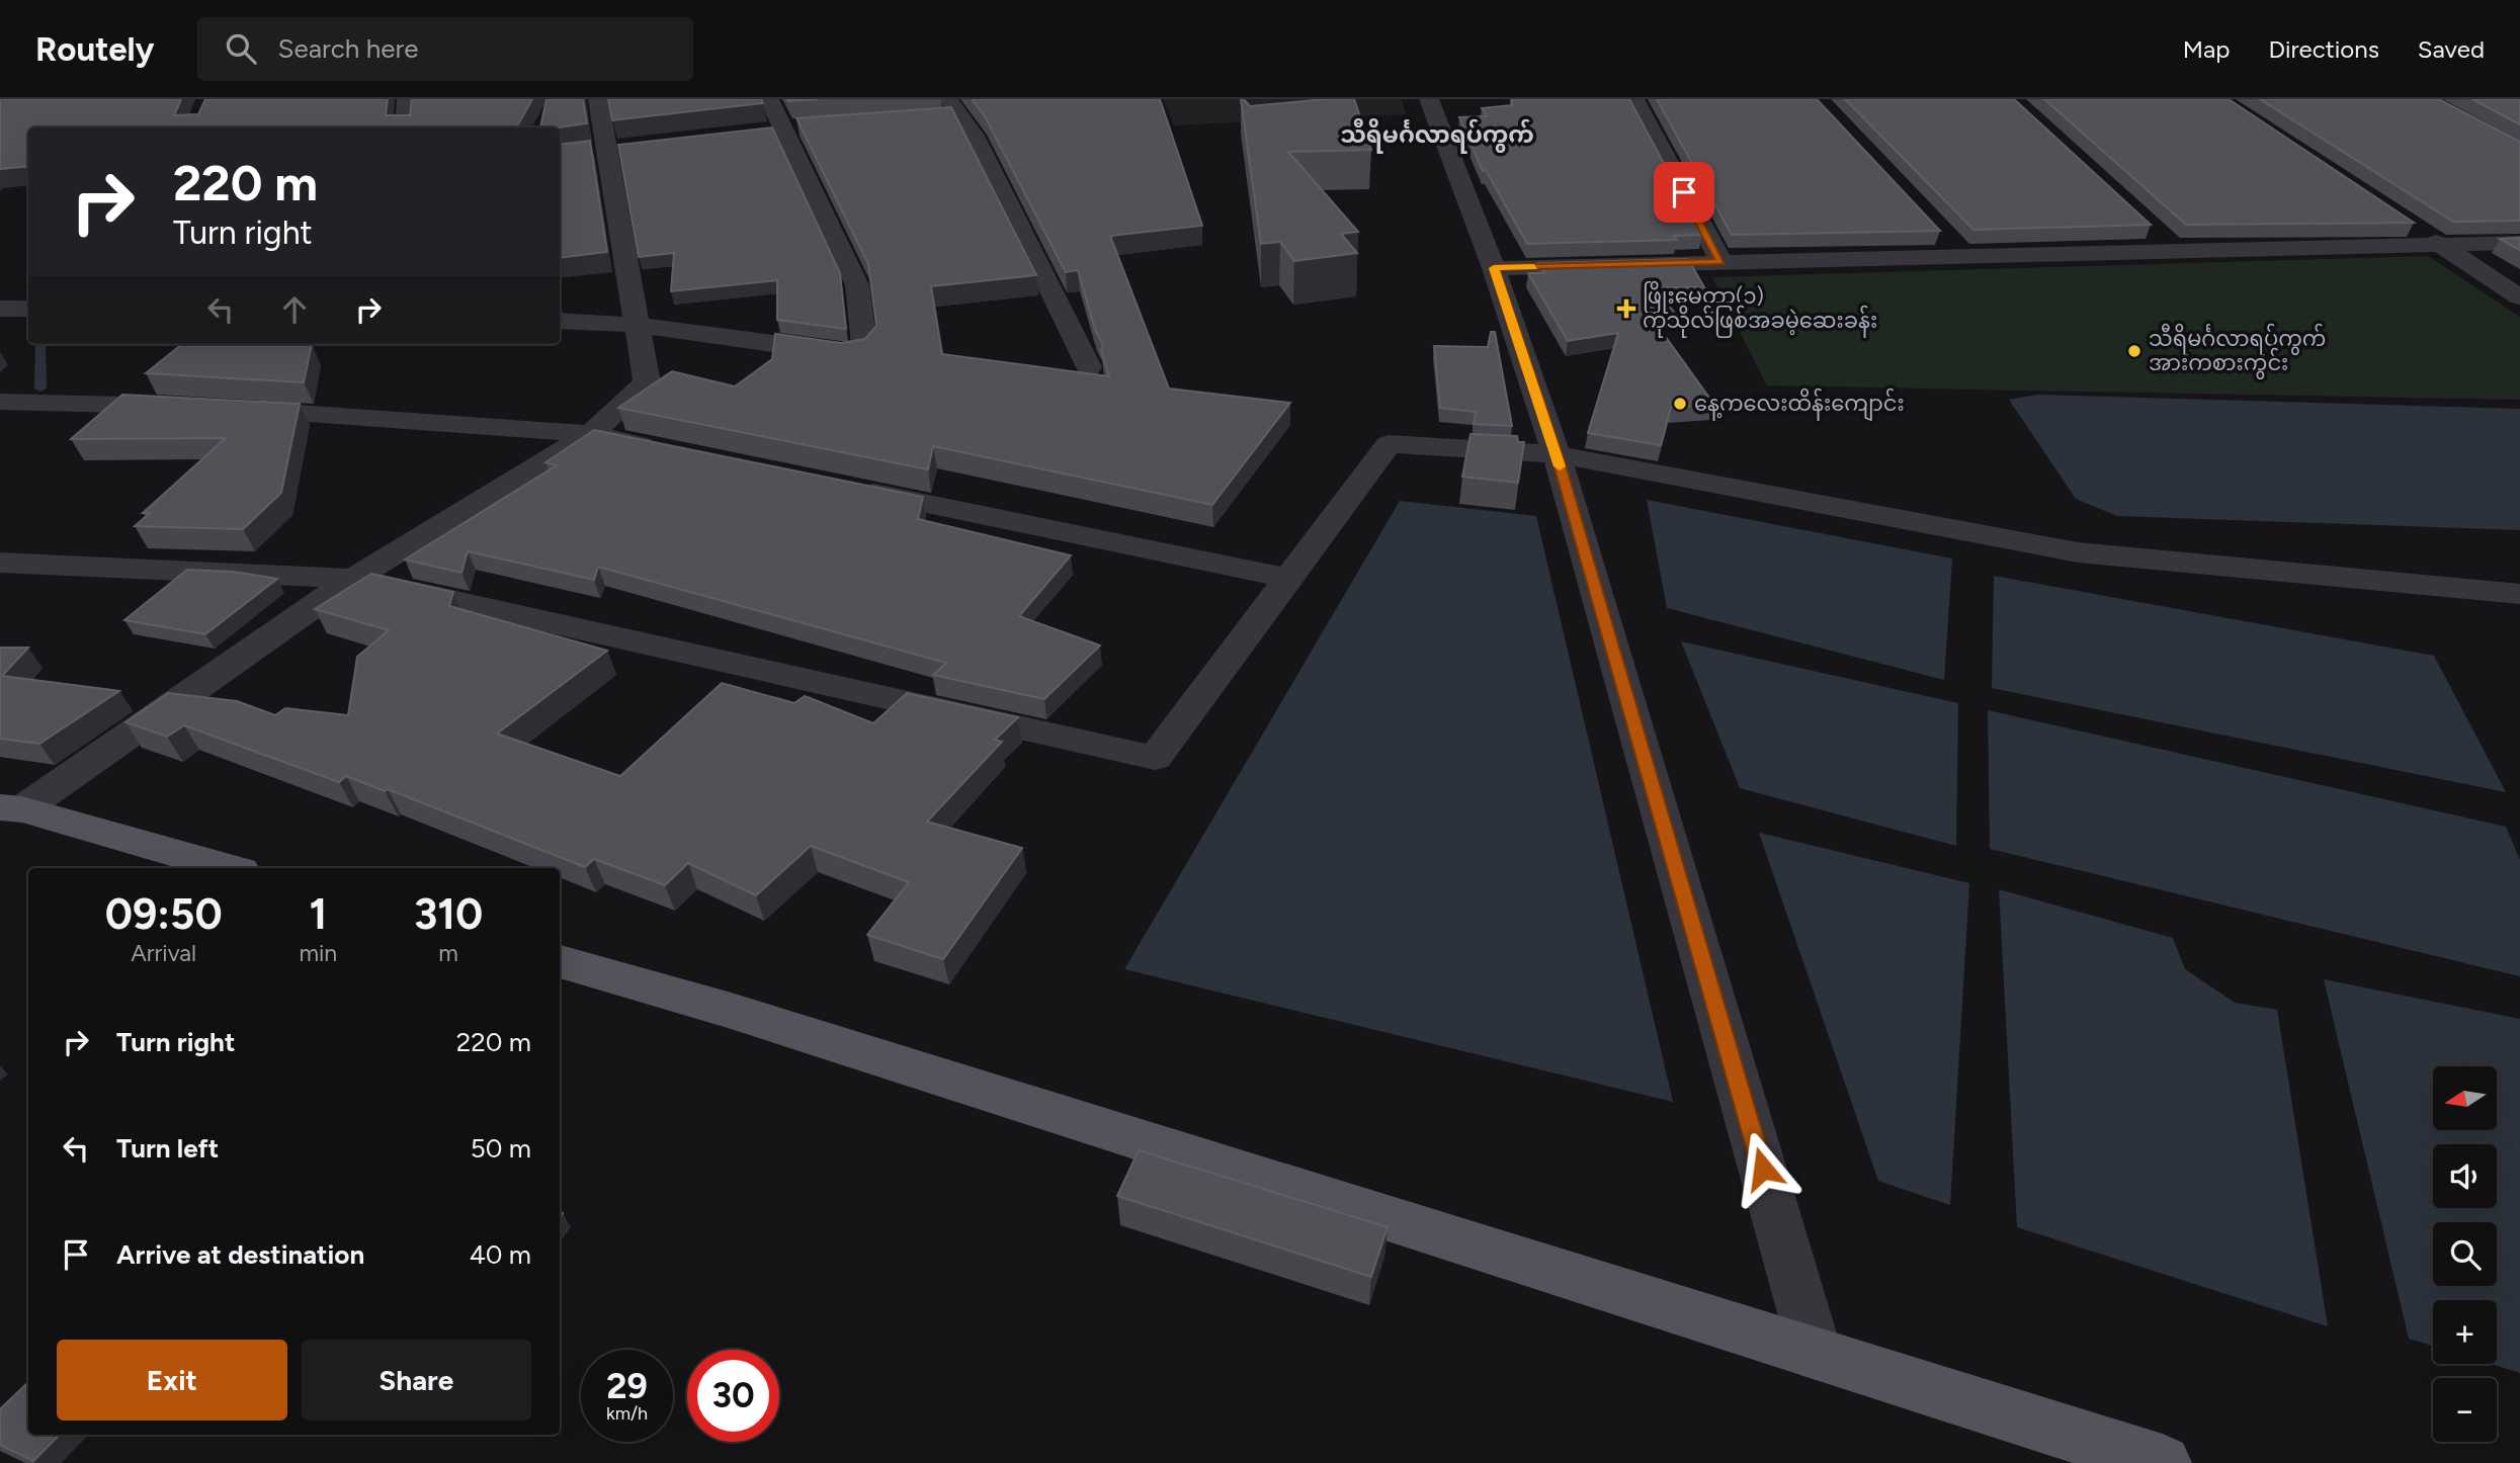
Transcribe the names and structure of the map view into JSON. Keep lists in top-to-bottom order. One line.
{"districts":["သီရိမင်္ဂလာရပ်ကွက်"],"places":{"health":["ဖြိုးမေတ္တာ(၁) ကုသိုလ်ဖြစ်အခမဲ့ဆေးခန်း"],"other":["သီရိမင်္ဂလာရပ်ကွက် အားကစားကွင်း","နေ့ကလေးထိန်းကျောင်း"]},"north":"left","page":{"header":"Routely","search":"Search here","nav":["Map","Directions","Saved"],"turn":["220 m","Turn right"],"eta":["09:50","Arrival","1","min","310","m"],"list":[{"name":"Turn right","value":"220 m"},{"name":"Turn left","value":"50 m"},{"name":"Arrive at destination","value":"40 m"}],"map_buttons":["+","−"],"buttons":["Exit","Share"],"speed":"29 km/h","limit":"30"}}
